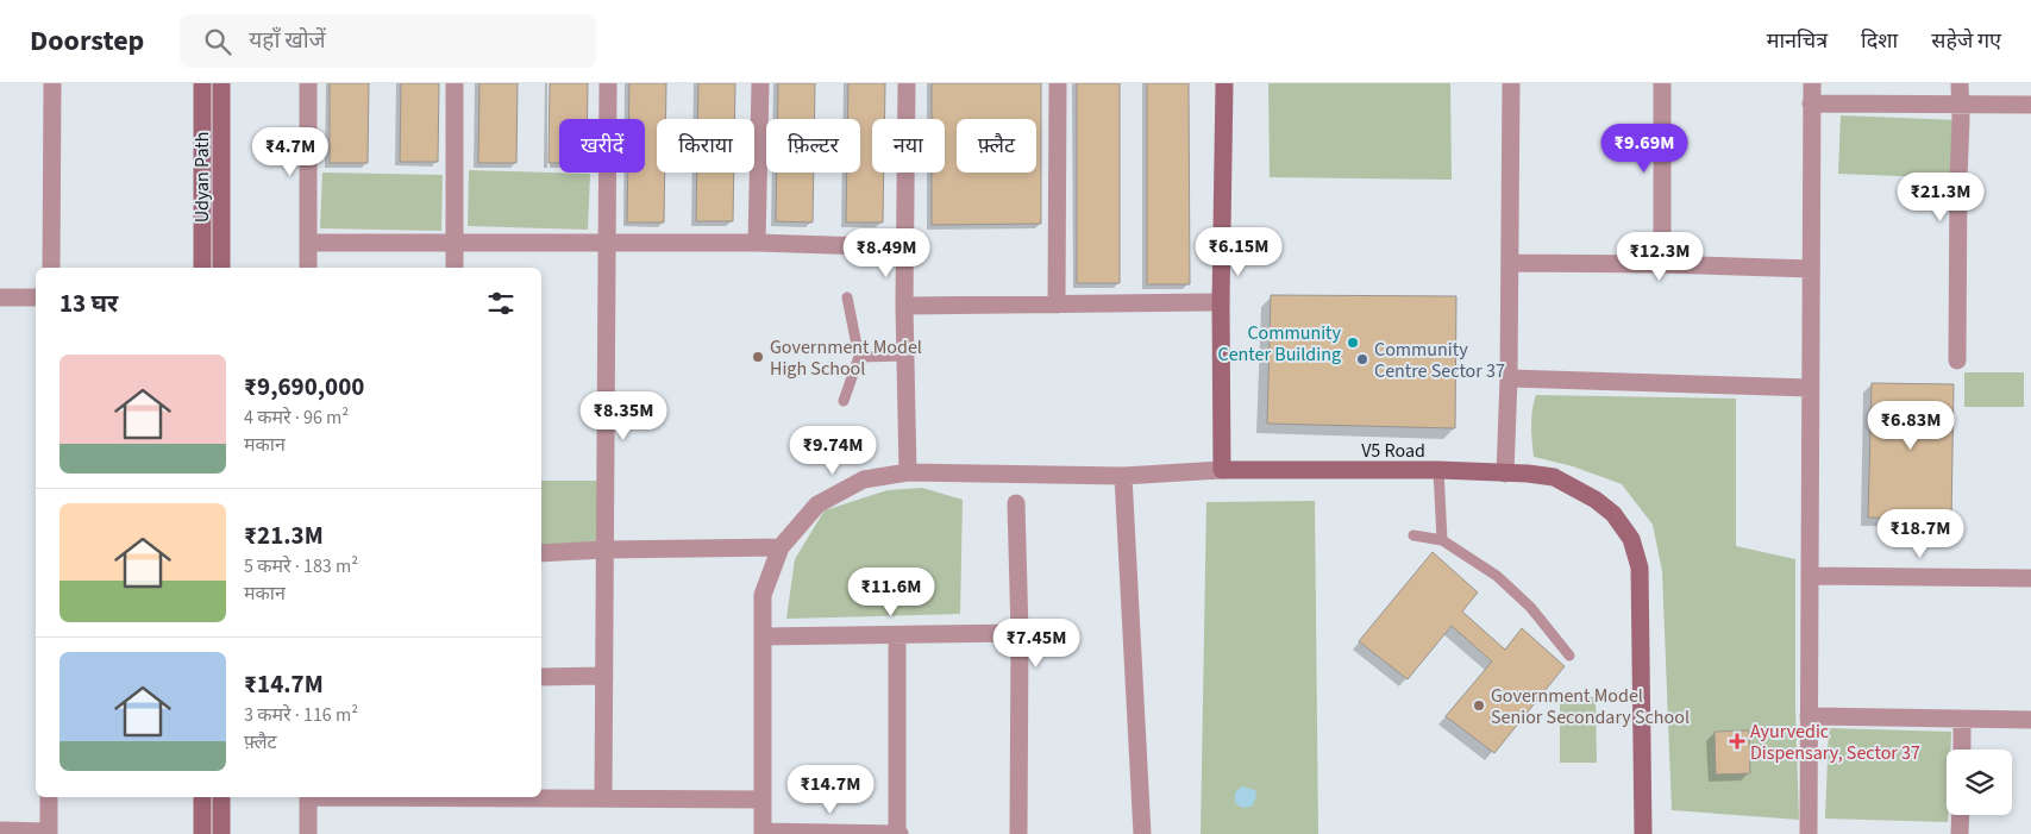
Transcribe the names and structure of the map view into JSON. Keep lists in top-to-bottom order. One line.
{"streets":{"street":["Udyan Path","V5 Road"]},"places":{"other":["Community Center Building","Government Model High School","Community Centre Sector 37","Government Model Senior Secondary School"],"health":["Ayurvedic Dispensary, Sector 37"]},"page":{"header":"Doorstep","search":"यहाँ खोजें","nav":["मानचित्र","दिशा","सहेजे गए"],"chip":["खरीदें","किराया","फ़िल्टर","नया","फ़्लैट"],"price":["₹9.69M","₹4.7M","₹21.3M","₹6.15M","₹8.49M","₹12.3M","₹8.35M","₹6.83M","₹9.74M","₹18.7M","₹11.6M","₹7.45M","₹14.7M"],"heading":"13 घर","list":[{"name":"₹9,690,000","note":"4 कमरे · 96 m² · मकान"},{"name":"₹21.3M","note":"5 कमरे · 183 m² · मकान"},{"name":"₹14.7M","note":"3 कमरे · 116 m² · फ़्लैट"}]}}
